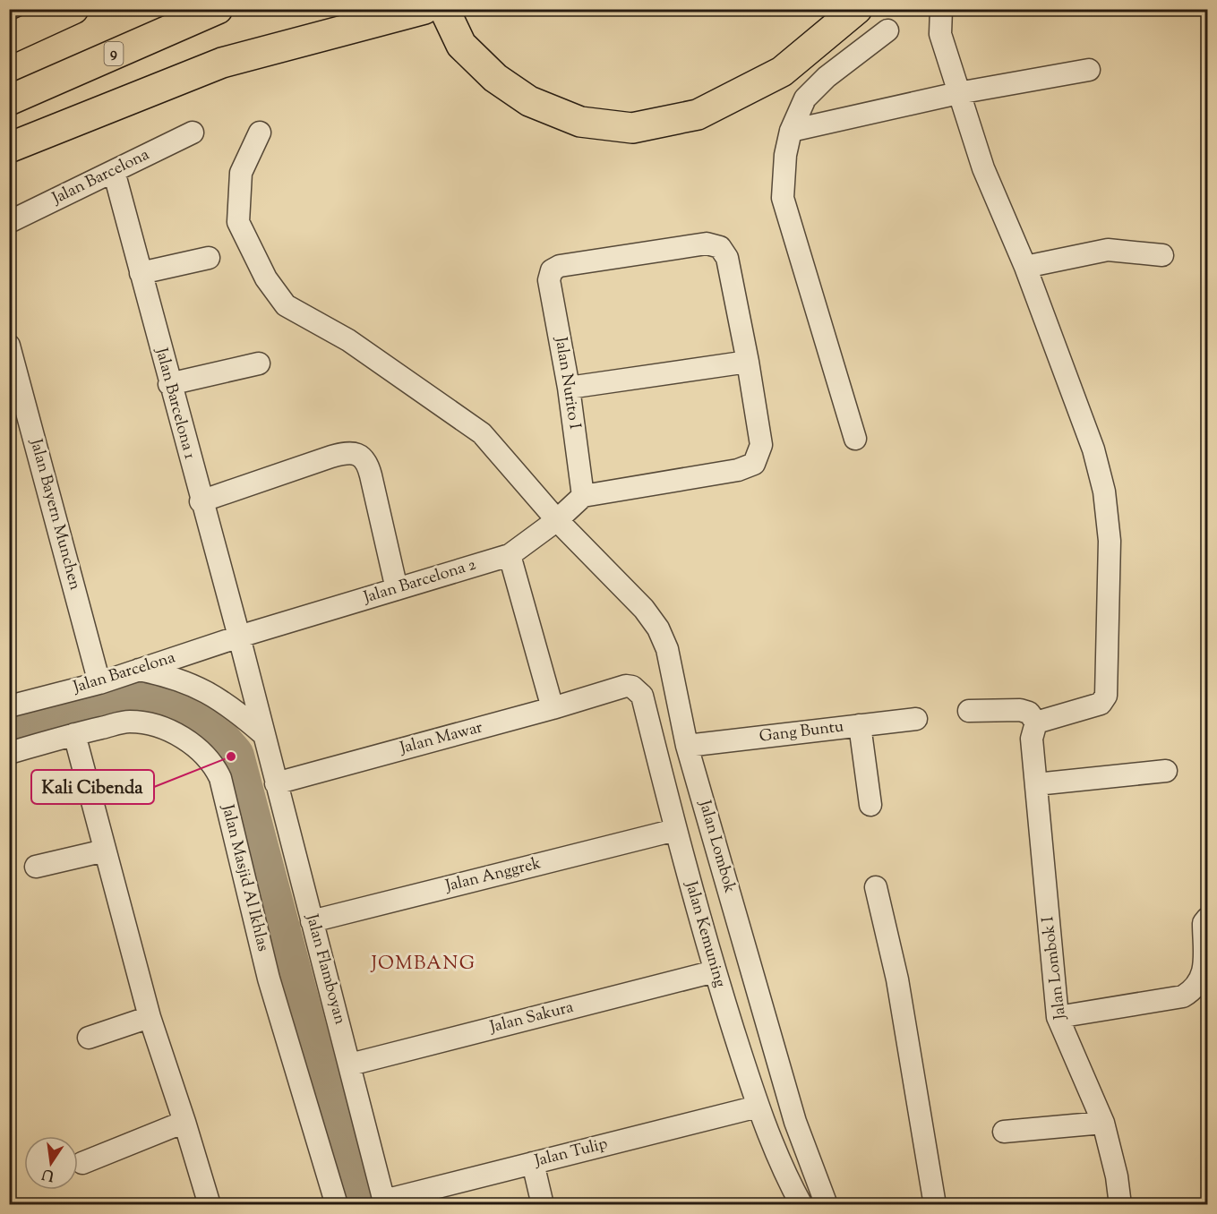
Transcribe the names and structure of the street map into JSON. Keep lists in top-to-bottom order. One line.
{"streets":{"highway":["9"],"street":["Jalan Barcelona","Jalan Nurito I","Jalan Barcelona 1","Jalan Bayern Munchen","Jalan Barcelona 2","Gang Buntu","Jalan Mawar","Jalan Lombok","Jalan Anggrek","Jalan Masjid Al Ikhlas","Jalan Kemuning","Jalan Lombok I","Jalan Flamboyan","Jalan Sakura","Jalan Tulip"]},"crossings":[["Jalan Barcelona","Jalan Barcelona 1"],["Jalan Barcelona","Jalan Bayern Munchen"],["Jalan Barcelona","Jalan Barcelona 2"],["Jalan Barcelona","Jalan Flamboyan"],["Jalan Nurito I","Jalan Barcelona 2"],["Jalan Barcelona 1","Jalan Barcelona 2"],["Jalan Barcelona 1","Jalan Flamboyan"],["Jalan Barcelona 2","Jalan Lombok"],["Jalan Barcelona 2","Jalan Flamboyan"],["Gang Buntu","Jalan Lombok"],["Jalan Mawar","Jalan Kemuning"],["Jalan Mawar","Jalan Flamboyan"],["Jalan Anggrek","Jalan Kemuning"],["Jalan Anggrek","Jalan Flamboyan"],["Jalan Kemuning","Jalan Sakura"],["Jalan Kemuning","Jalan Tulip"],["Jalan Flamboyan","Jalan Sakura"],["Jalan Flamboyan","Jalan Tulip"]],"districts":["JOMBANG"],"places":["Kali Cibenda"],"north":"bottom"}
